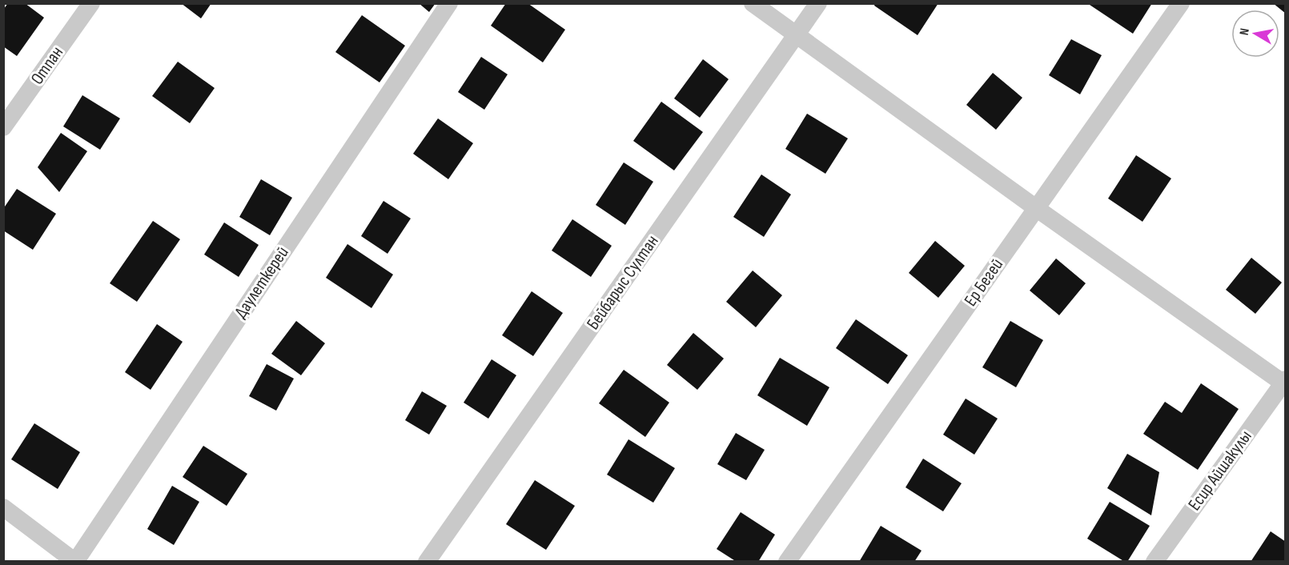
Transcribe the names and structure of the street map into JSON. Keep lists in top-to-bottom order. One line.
{"streets":{"street":["Отпан","Даулеткерей","Бейбарыс Султан","Ер Бегей","Есир Айшакулы"]},"north":"left"}
